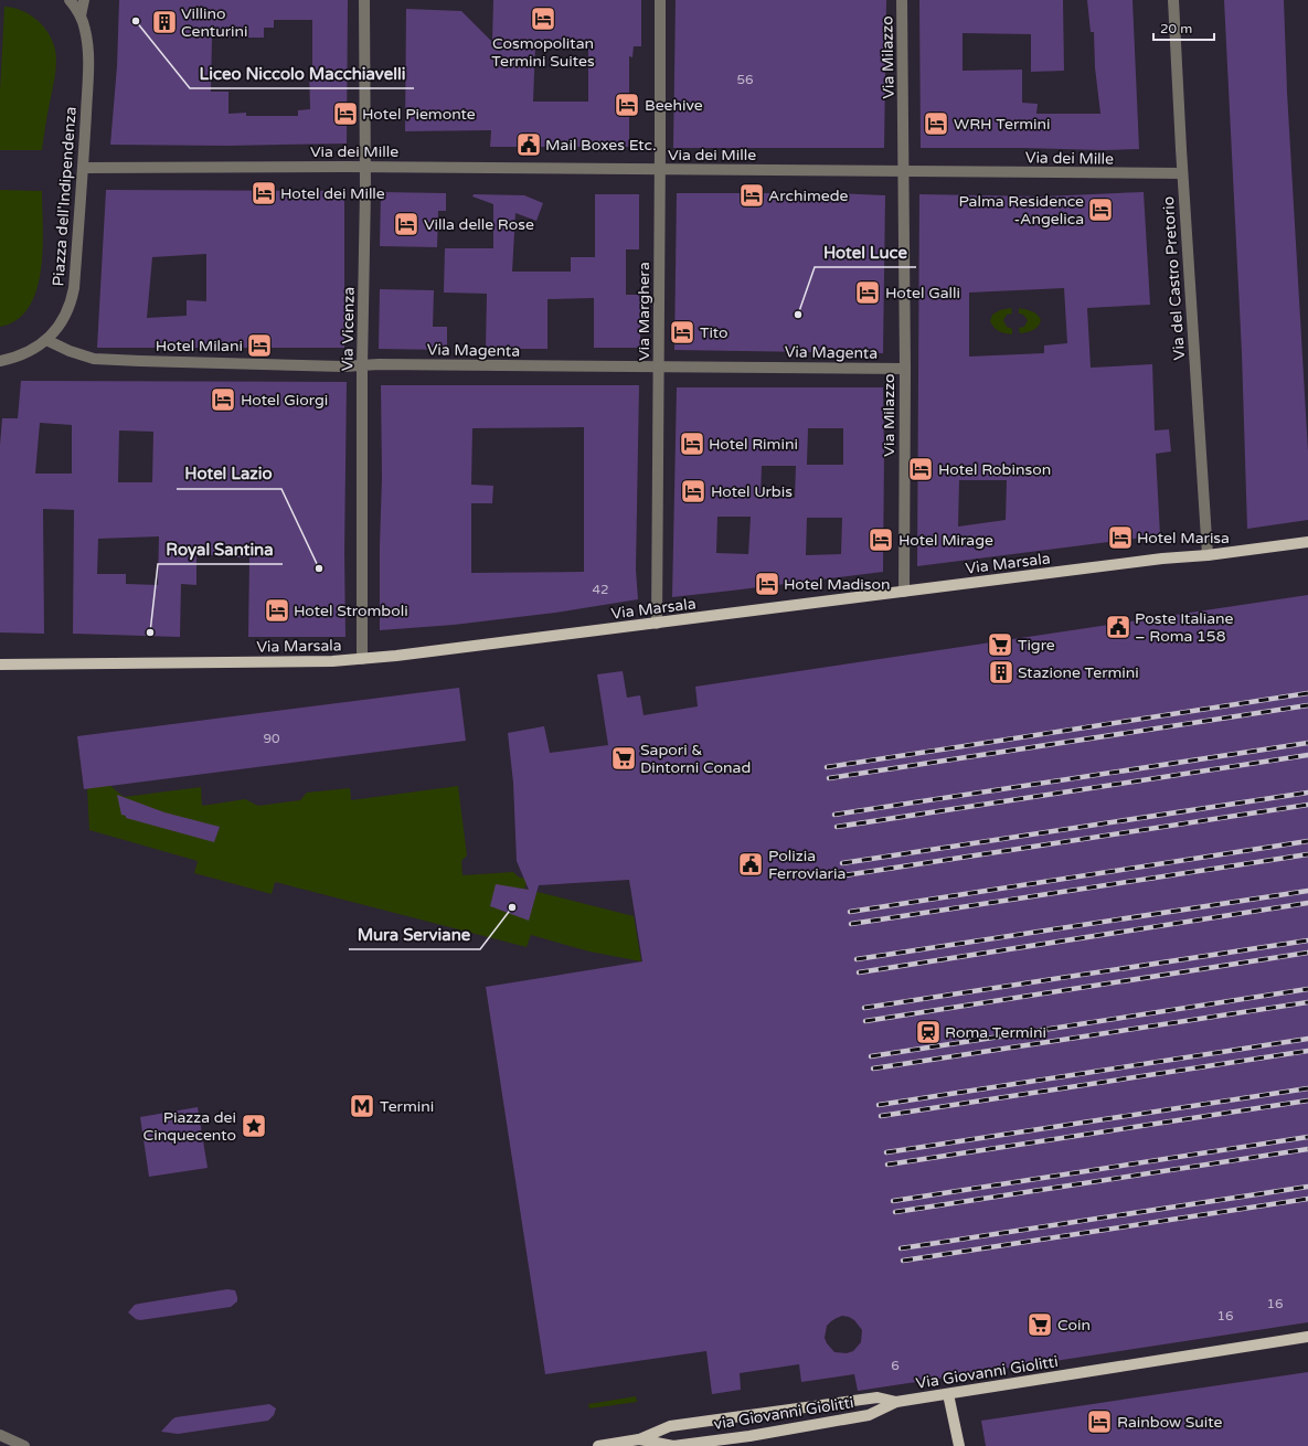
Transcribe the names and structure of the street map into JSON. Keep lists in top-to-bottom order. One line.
{"streets":{"main road":["Via Marsala","Via Giovanni Giolitti","via Giovanni Giolitti"],"street":["Via Milazzo","Via dei Mille","Piazza dell'Indipendenza","Via del Castro Pretorio","Via Marghera","Via Vicenza","Via Magenta"]},"crossings":[["Via Milazzo","Via dei Mille"],["Via Milazzo","Via Magenta"],["Via Milazzo","Via Marsala"],["Via dei Mille","Piazza dell'Indipendenza"],["Via dei Mille","Via del Castro Pretorio"],["Via dei Mille","Via Marghera"],["Via dei Mille","Via Vicenza"],["Piazza dell'Indipendenza","Via Magenta"],["Via del Castro Pretorio","Via Marsala"],["Via Marghera","Via Magenta"],["Via Marghera","Via Marsala"],["Via Vicenza","Via Magenta"],["Via Vicenza","Via Marsala"],["Via Giovanni Giolitti","via Giovanni Giolitti"]],"places":{"hotel":["Cosmopolitan Termini Suites","Beehive","Hotel Piemonte","WRH Termini","Hotel dei Mille","Archimede","Palma Residence -Angelica","Villa delle Rose","Hotel Galli","Tito","Hotel Milani","Hotel Giorgi","Hotel Rimini","Hotel Robinson","Hotel Urbis","Hotel Marisa","Hotel Mirage","Hotel Madison","Hotel Stromboli","Rainbow Suite"],"other":["Liceo Niccolo Macchiavelli","Hotel Luce","Hotel Lazio","Royal Santina","Mura Serviane"],"building":["Villino Centurini","Stazione Termini"],"public building":["Mail Boxes Etc.","Poste Italiane – Roma 158","Polizia Ferroviaria"],"supermarket":["Tigre","Sapori & Dintorni Conad","Coin"],"station":["Roma Termini"],"metro station":["Termini"],"place":["Piazza dei Cinquecento"]},"house_numbers":["56","42","90","16","16","6"],"scale_bar":"20 m"}
